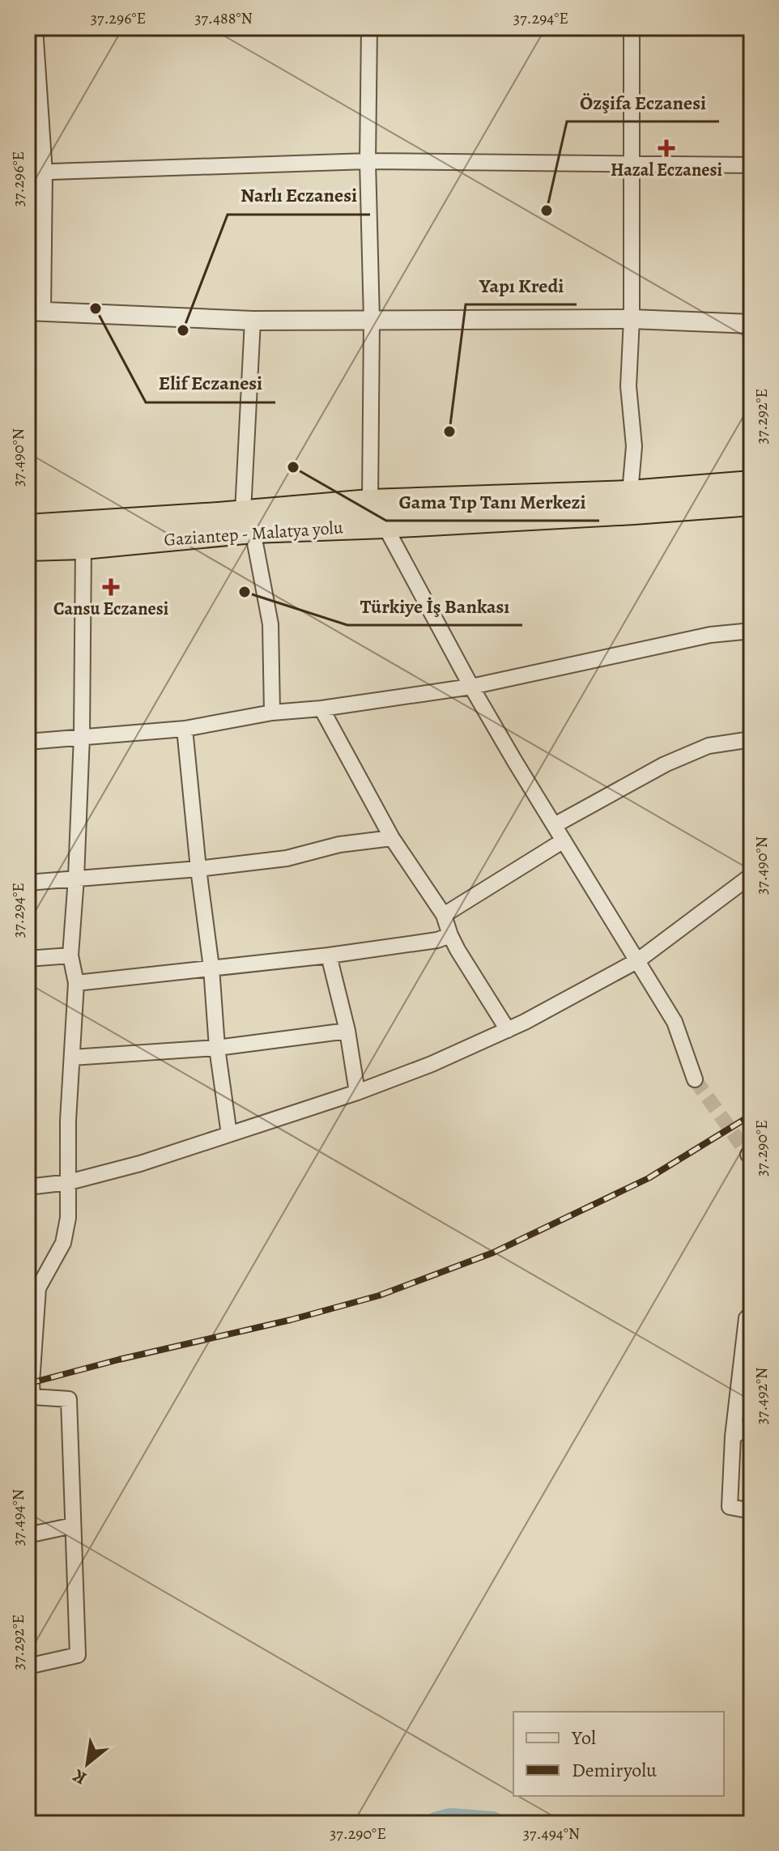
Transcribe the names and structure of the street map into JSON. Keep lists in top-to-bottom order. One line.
{"streets":{"highway":["Gaziantep - Malatya yolu"]},"places":{"health":["Hazal Eczanesi","Cansu Eczanesi"],"other":["Özşifa Eczanesi","Elif Eczanesi","Narlı Eczanesi","Yapı Kredi","Gama Tıp Tanı Merkezi","Türkiye İş Bankası"]},"legend":["Yol","Demiryolu"],"north":"bottom left","coordinates":["37.296°E","37.488°N","37.294°E","37.292°E","37.490°N","37.290°E","37.492°N","37.494°N"]}
